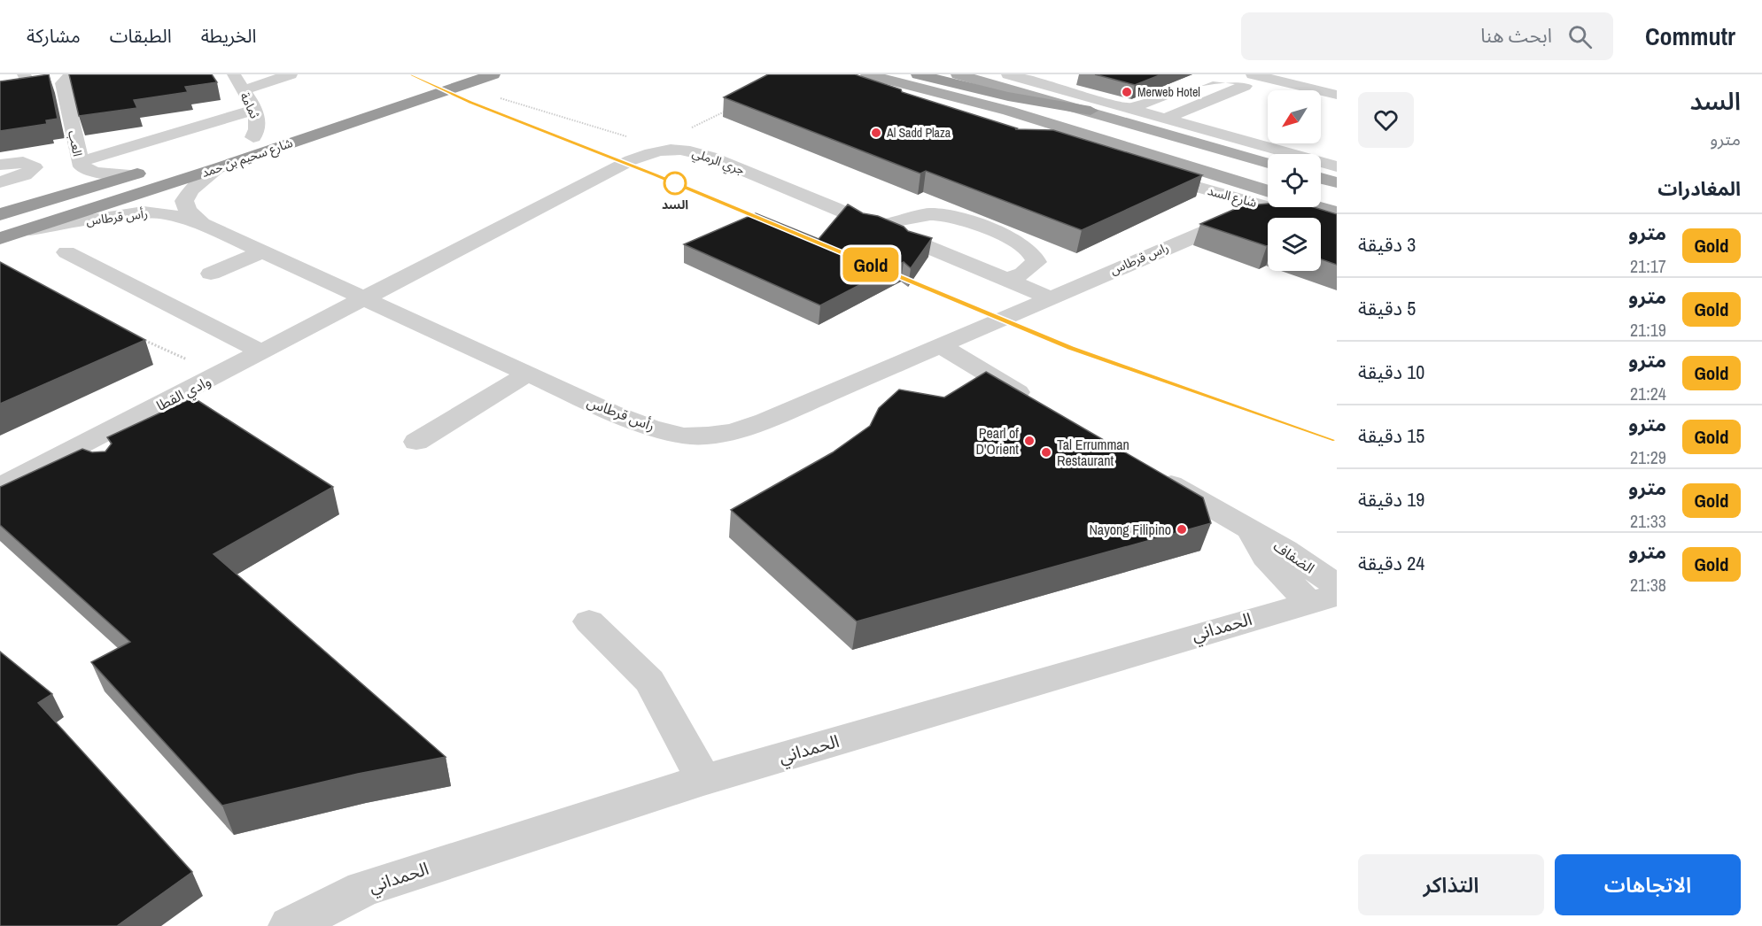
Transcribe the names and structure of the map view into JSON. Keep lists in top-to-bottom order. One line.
{"streets":{"highway":["شارع سحيم بن حمد"],"main road":["شارع السد"],"street":["ثمامة","العب","جري الرملي","رأس قرطاس","راس قرطاس","وادي القطا","الضفاف","الحمداني"]},"crossings":[["ثمامة","شارع سحيم بن حمد"],["شارع سحيم بن حمد","رأس قرطاس"],["جري الرملي","رأس قرطاس"],["جري الرملي","راس قرطاس"],["جري الرملي","وادي القطا"],["رأس قرطاس","راس قرطاس"],["رأس قرطاس","وادي القطا"],["الضفاف","الحمداني"]],"places":["Merweb Hotel","Al Sadd Plaza","السد","Pearl of D'Orient","Tal Errumman Restaurant","Nayong Filipino"],"lines":["metro line Gold"],"north":"bottom left","page":{"header":"Commutr","search":"ابحث هنا","nav":["الخريطة","الطبقات","مشاركة"],"heading":[["السد","مترو"],"المغادرات"],"on_map":"Gold","list":[{"mark":"Gold","name":"مترو","note":"21:17","value":"3 دقيقة"},{"mark":"Gold","name":"مترو","note":"21:19","value":"5 دقيقة"},{"mark":"Gold","name":"مترو","note":"21:24","value":"10 دقيقة"},{"mark":"Gold","name":"مترو","note":"21:29","value":"15 دقيقة"},{"mark":"Gold","name":"مترو","note":"21:33","value":"19 دقيقة"},{"mark":"Gold","name":"مترو","note":"21:38","value":"24 دقيقة"}],"buttons":["الاتجاهات","التذاكر"]}}
